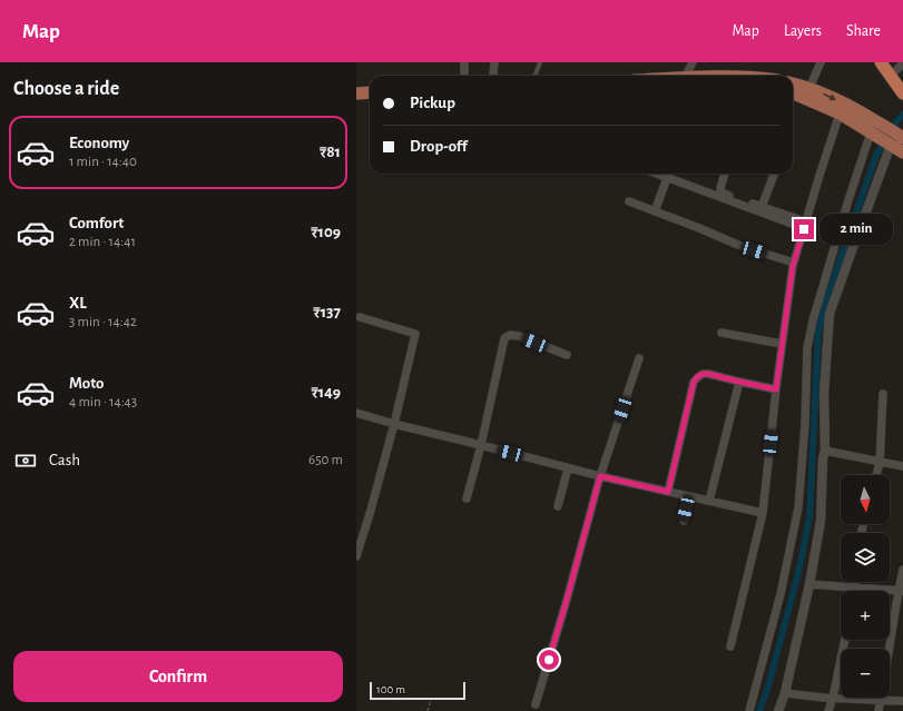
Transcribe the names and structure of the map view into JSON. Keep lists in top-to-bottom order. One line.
{"scale_bar":"100 m","north":"bottom","page":{"header":"Map","nav":["Map","Layers","Share"],"heading":"Choose a ride","banner":["Pickup","Drop-off"],"list":[{"name":"Economy","note":"1 min · 14:40","value":"₹81"},{"name":"Comfort","note":"2 min · 14:41","value":"₹109"},{"name":"XL","note":"3 min · 14:42","value":"₹137"},{"name":"Moto","note":"4 min · 14:43","value":"₹149"}],"bubble":"2 min","pay":["Cash","650 m"],"map_buttons":["+","−"],"buttons":"Confirm","scale":"100 m"}}
